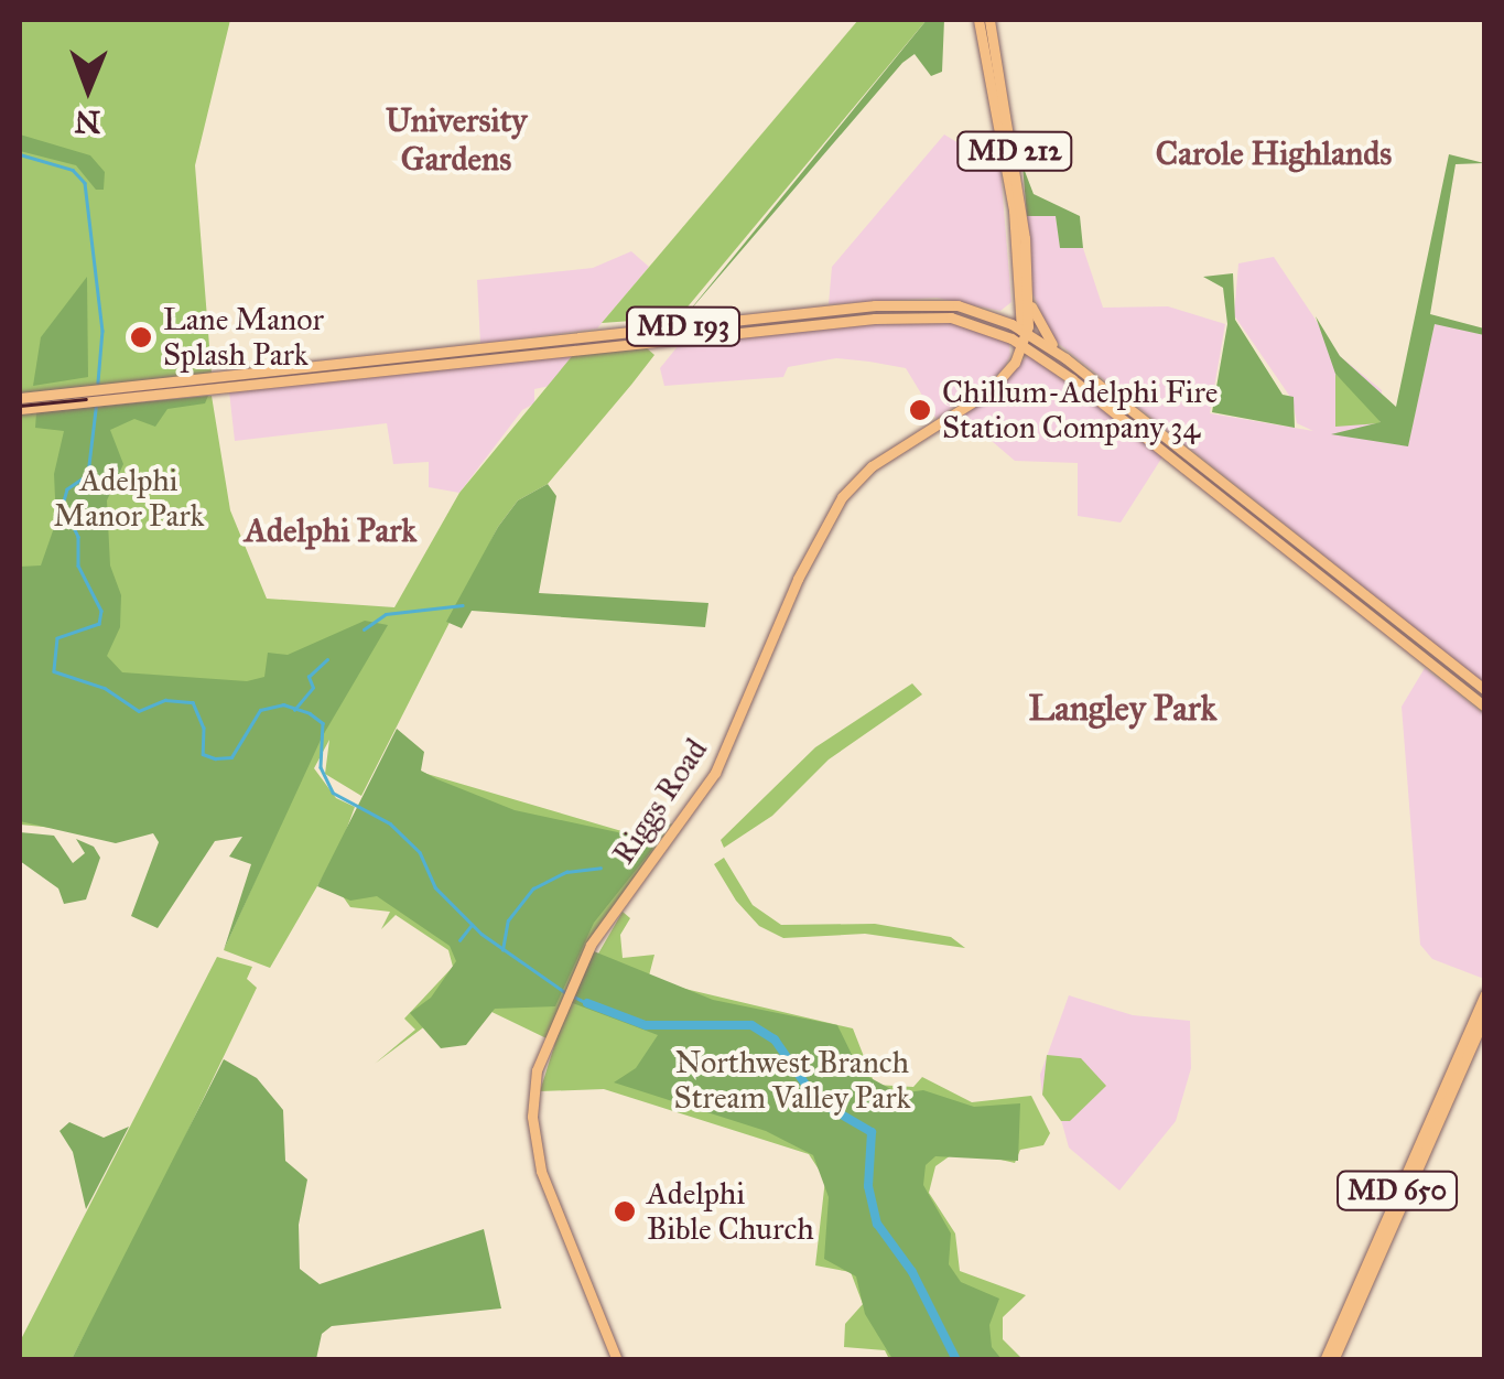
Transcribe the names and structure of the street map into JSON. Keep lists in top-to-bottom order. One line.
{"streets":{"main road":["MD 212","MD 193","Riggs Road","MD 650"]},"crossings":[["MD 193","Riggs Road"]],"districts":["University Gardens","Carole Highlands","Adelphi Park","Langley Park"],"parks":["Adelphi Manor Park","Northwest Branch Stream Valley Park"],"places":["Lane Manor Splash Park","Chillum-Adelphi Fire Station Company 34","Adelphi Bible Church"],"north":"bottom"}
